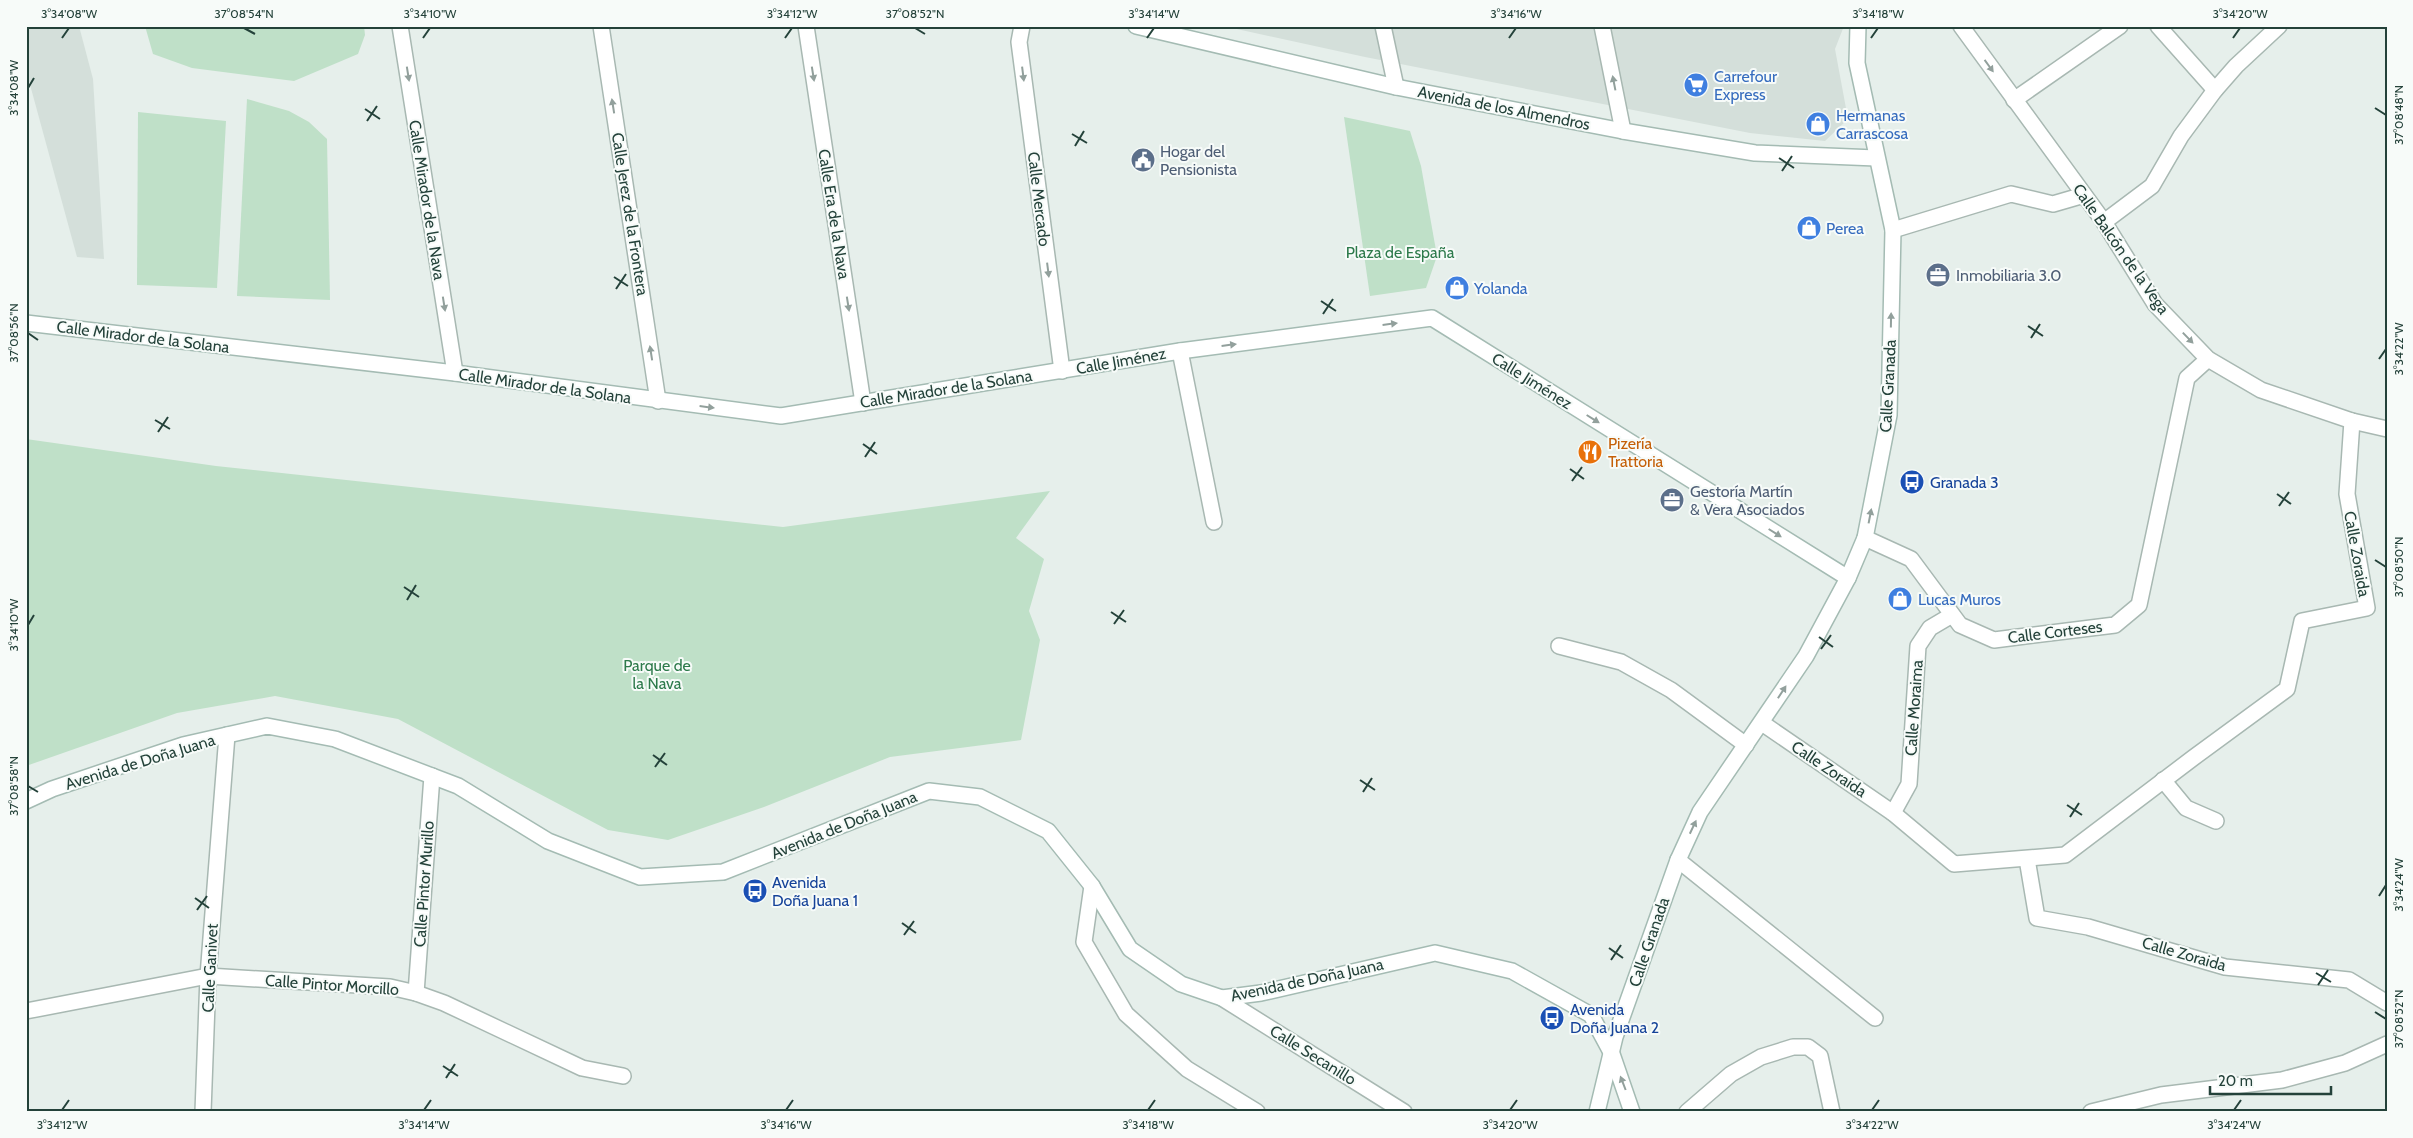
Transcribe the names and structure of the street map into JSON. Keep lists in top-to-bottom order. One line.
{"streets":{"street":["Avenida de los Almendros","Calle Mercado","Calle Mirador de la Nava","Calle Jerez de la Frontera","Calle Era de la Nava","Calle Balcón de la Vega","Calle Mirador de la Solana","Calle Jiménez","Calle Granada","Calle Zoraida","Calle Corteses","Calle Moraima","Avenida de Doña Juana","Calle Pintor Murillo","Calle Ganivet","Calle Pintor Morcillo","Calle Secanillo"]},"crossings":[["Avenida de los Almendros","Calle Granada"],["Calle Mercado","Calle Mirador de la Solana"],["Calle Mercado","Calle Jiménez"],["Calle Mirador de la Nava","Calle Mirador de la Solana"],["Calle Jerez de la Frontera","Calle Mirador de la Solana"],["Calle Era de la Nava","Calle Mirador de la Solana"],["Calle Balcón de la Vega","Calle Zoraida"],["Calle Balcón de la Vega","Calle Corteses"],["Calle Mirador de la Solana","Calle Jiménez"],["Calle Jiménez","Calle Granada"],["Calle Granada","Calle Zoraida"],["Calle Granada","Calle Corteses"],["Calle Granada","Avenida de Doña Juana"],["Calle Zoraida","Calle Moraima"],["Calle Corteses","Calle Moraima"],["Avenida de Doña Juana","Calle Pintor Murillo"],["Avenida de Doña Juana","Calle Ganivet"],["Avenida de Doña Juana","Calle Secanillo"],["Calle Pintor Murillo","Calle Pintor Morcillo"],["Calle Ganivet","Calle Pintor Morcillo"]],"one_way":["Calle Mercado","Calle Mirador de la Nava","Calle Jerez de la Frontera","Calle Era de la Nava","Calle Balcón de la Vega","Calle Jiménez","Calle Granada"],"parks":["Plaza de España","Parque de la Nava"],"places":{"supermarket":["Carrefour Express"],"shop":["Hermanas Carrascosa","Perea","Yolanda","Lucas Muros"],"public building":["Hogar del Pensionista"],"office":["Inmobiliaria 3.0","Gestoría Martín & Vera Asociados"],"restaurant":["Pizería Trattoria"],"bus stop":["Granada 3","Avenida Doña Juana 1","Avenida Doña Juana 2"]},"scale_bar":"20 m","coordinates":["3°34'08\"W","37°08'54\"N","3°34'10\"W","3°34'12\"W","37°08'52\"N","3°34'14\"W","3°34'16\"W","3°34'18\"W","3°34'20\"W","37°08'48\"N","37°08'56\"N","3°34'22\"W","37°08'50\"N","37°08'58\"N","3°34'24\"W"]}
